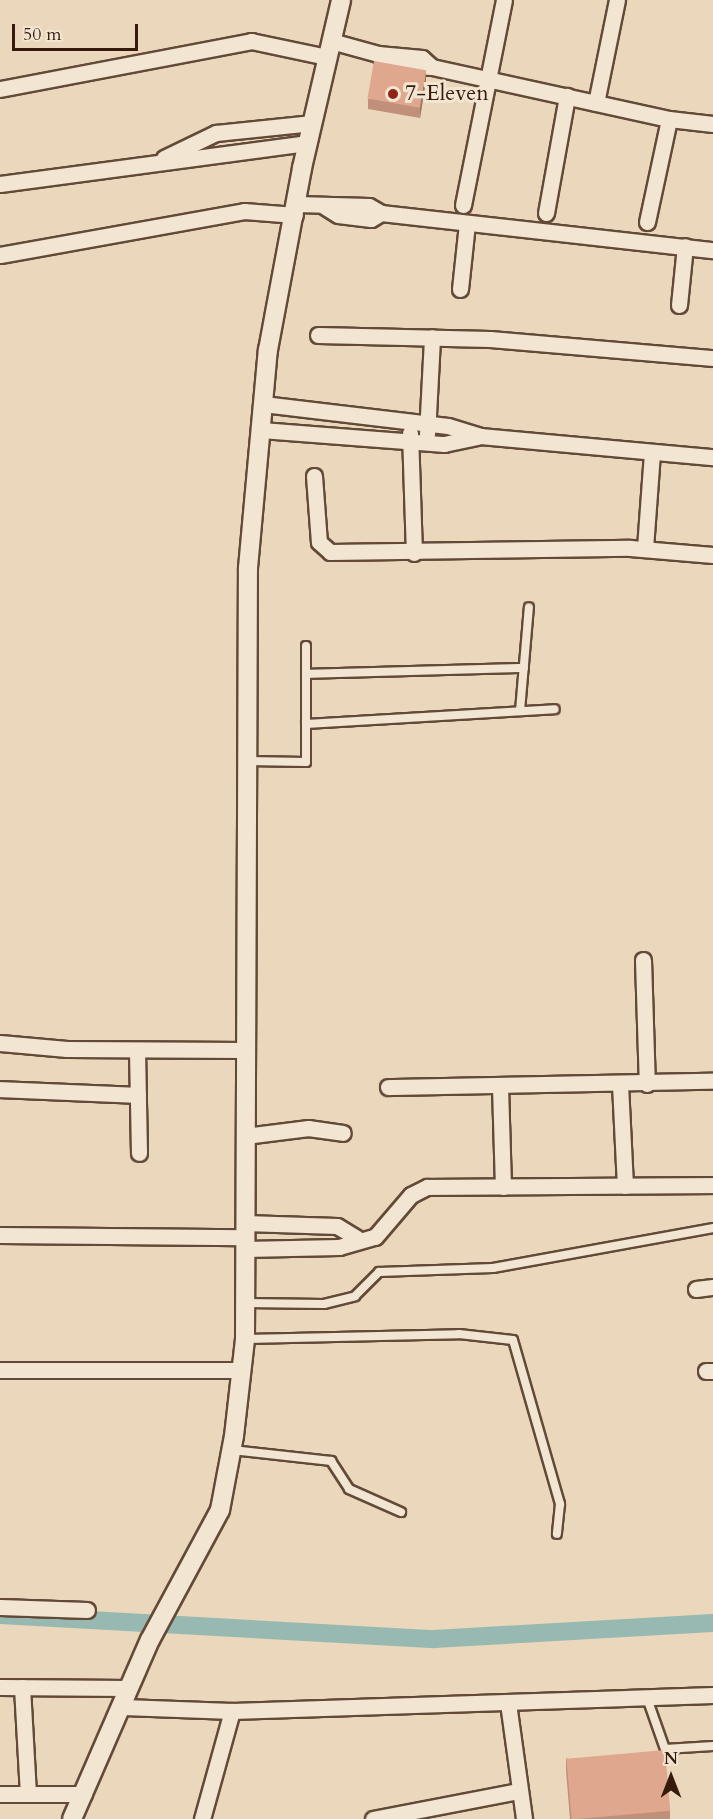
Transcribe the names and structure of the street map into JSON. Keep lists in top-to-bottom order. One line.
{"places":["7-Eleven"],"scale_bar":"50 m","north":"top"}
